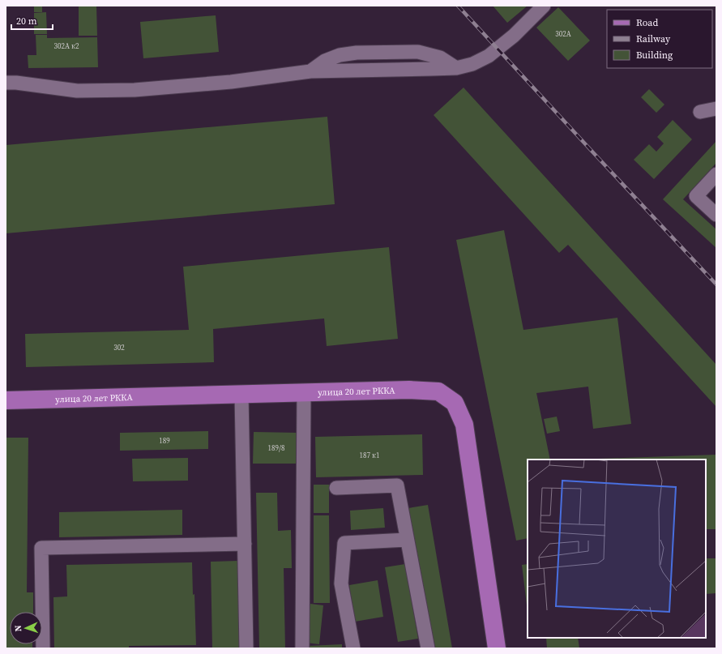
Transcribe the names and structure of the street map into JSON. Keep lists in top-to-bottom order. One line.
{"streets":{"main road":["улица 20 лет РККА"]},"house_numbers":["302А","302А к2","302","189","189/8","187 к1"],"legend":["Road","Railway","Building"],"scale_bar":"20 m","north":"left"}
